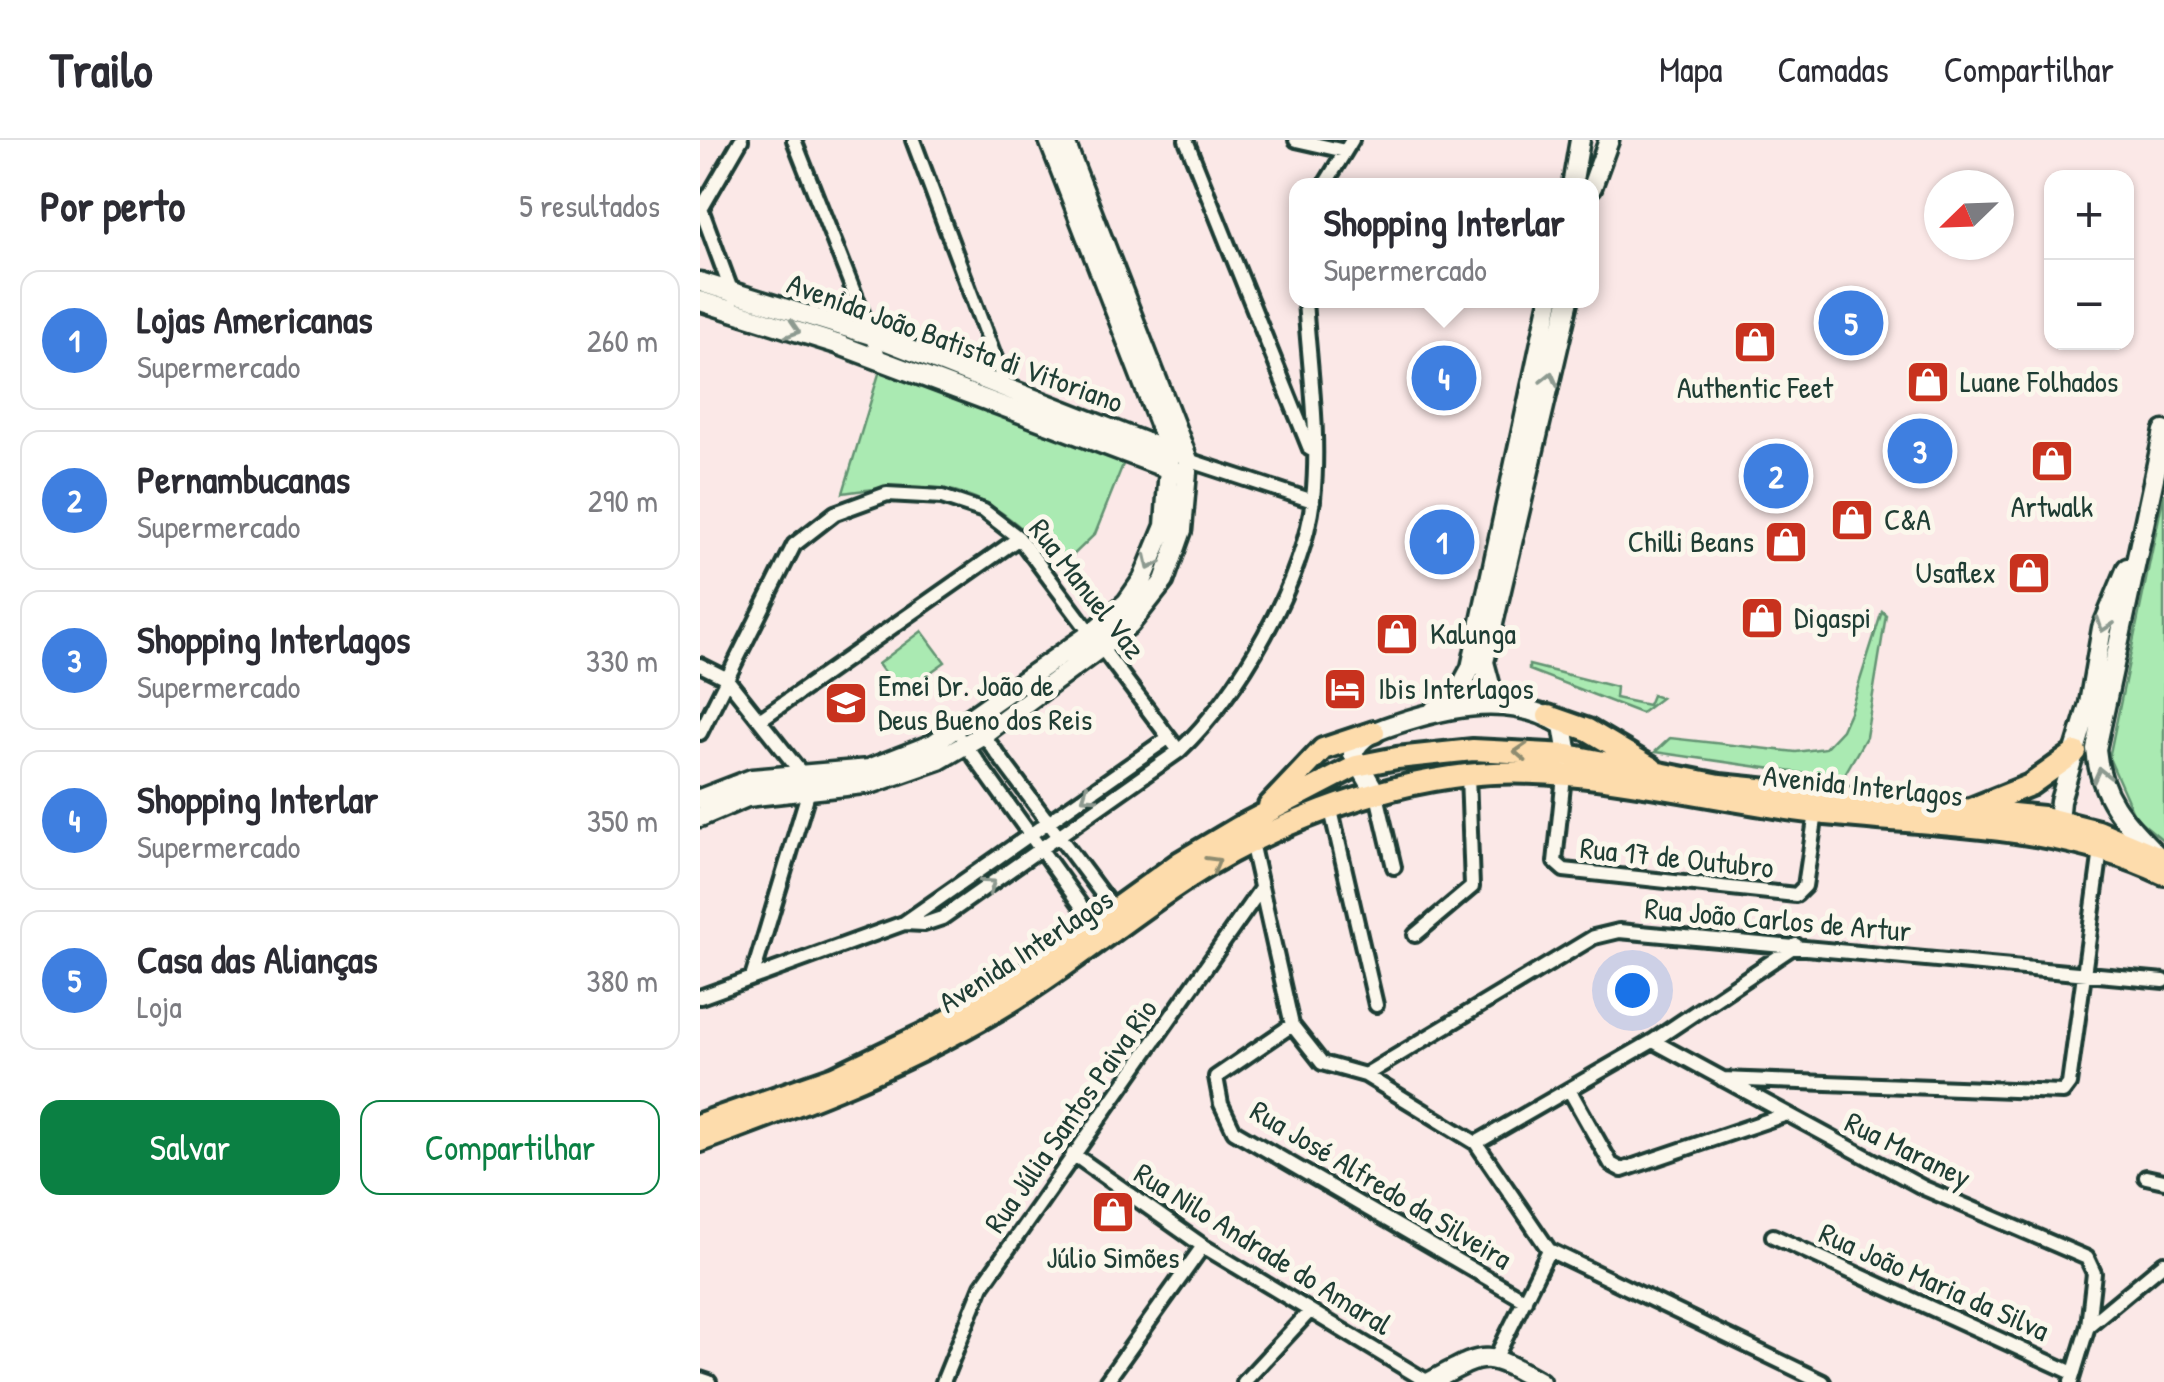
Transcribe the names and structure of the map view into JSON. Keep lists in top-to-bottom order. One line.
{"streets":{"main road":["Avenida Interlagos"],"street":["Avenida João Batista di Vitoriano","Rua Manuel Vaz","Rua 17 de Outubro","Rua João Carlos de Artur","Rua Júlia Santos Paiva Rio","Rua Maraney","Rua José Alfredo da Silveira","Rua Nilo Andrade do Amaral","Rua João Maria da Silva"]},"crossings":[["Avenida Interlagos","Rua 17 de Outubro"],["Rua Júlia Santos Paiva Rio","Rua Nilo Andrade do Amaral"],["Rua Maraney","Rua João Maria da Silva"]],"places":{"shop":["Authentic Feet","Luane Folhados","Artwalk","C&A","Chilli Beans","Usaflex","Digaspi","Kalunga","Júlio Simões"],"hotel":["Ibis Interlagos"],"school or university":["Emei Dr. João de Deus Bueno dos Reis"]},"north":"bottom left","page":{"header":"Trailo","nav":["Mapa","Camadas","Compartilhar"],"heading":["Por perto","5 resultados"],"map_buttons":["+","−"],"popup":["Shopping Interlar","Supermercado"],"list":[{"mark":"1","name":"Lojas Americanas","note":"Supermercado","value":"260 m"},{"mark":"2","name":"Pernambucanas","note":"Supermercado","value":"290 m"},{"mark":"3","name":"Shopping Interlagos","note":"Supermercado","value":"330 m"},{"mark":"4","name":"Shopping Interlar","note":"Supermercado","value":"350 m"},{"mark":"5","name":"Casa das Alianças","note":"Loja","value":"380 m"}],"pins":["5","4","3","2","1"],"buttons":["Salvar","Compartilhar"]}}
